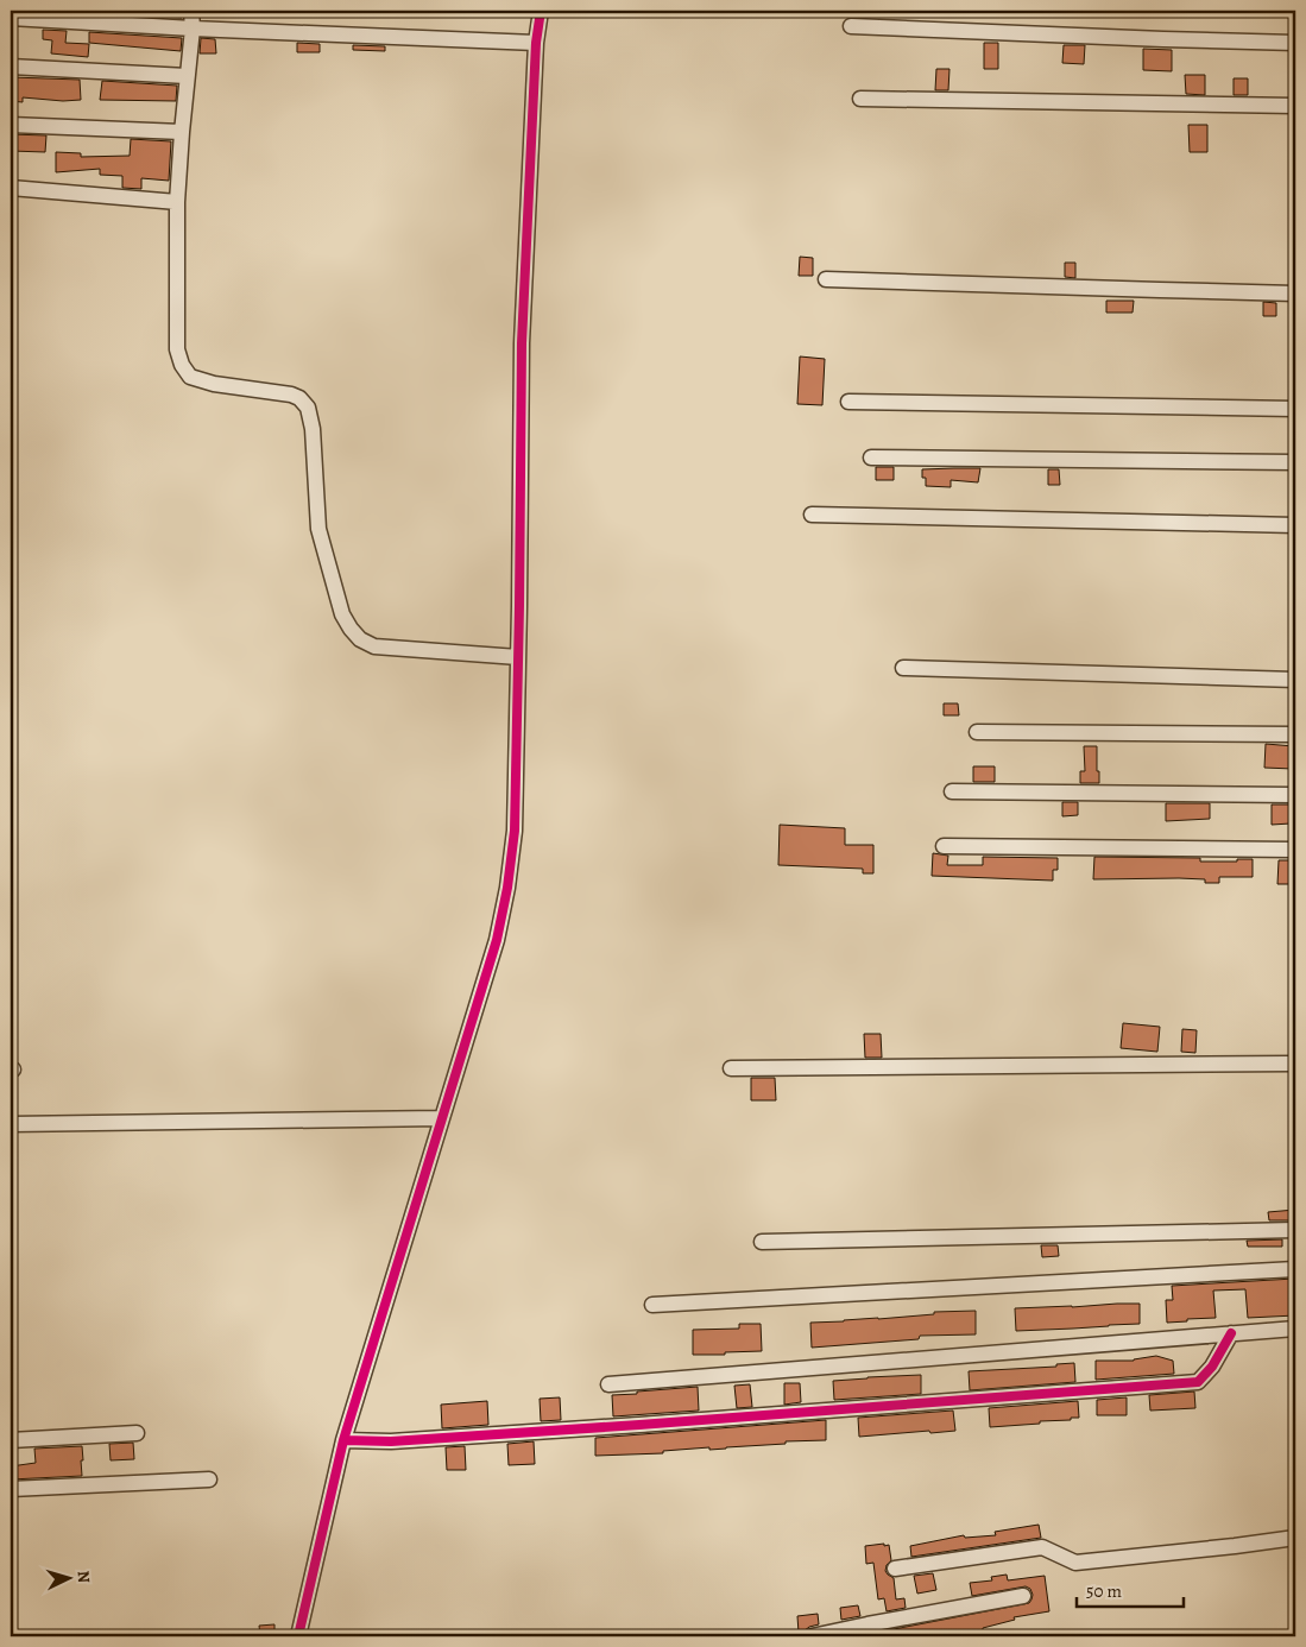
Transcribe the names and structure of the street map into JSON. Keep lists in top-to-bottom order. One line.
{"scale_bar":"50 m","north":"right"}
